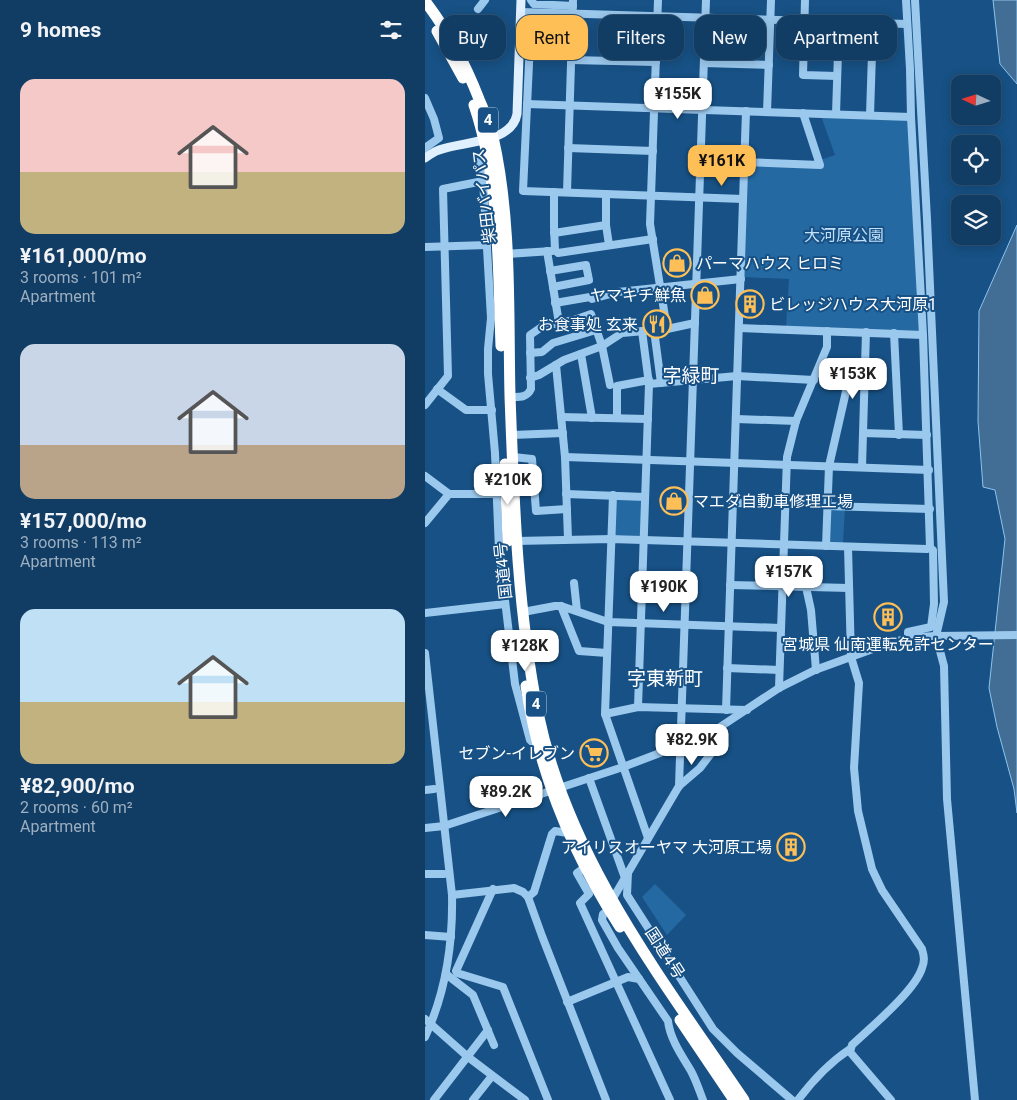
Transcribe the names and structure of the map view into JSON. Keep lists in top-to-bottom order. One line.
{"streets":{"highway":["4","柴田バイパス","国道4号"]},"crossings":[["柴田バイパス","国道4号"]],"districts":["字緑町","字東新町"],"parks":["大河原公園"],"places":{"shop":["パーマハウス ヒロミ","ヤマキチ鮮魚","マエダ自動車修理工場"],"building":["ビレッジハウス大河原1","宮城県 仙南運転免許センター","アイリスオーヤマ 大河原工場"],"restaurant":["お食事処 玄来"],"supermarket":["セブン-イレブン"]},"north":"left","page":{"heading":"9 homes","chip":["Buy","Rent","Filters","New","Apartment"],"list":[{"name":"¥161,000/mo","note":"3 rooms · 101 m² · Apartment"},{"name":"¥157,000/mo","note":"3 rooms · 113 m² · Apartment"},{"name":"¥82,900/mo","note":"2 rooms · 60 m² · Apartment"}],"price":["¥155K","¥161K","¥153K","¥210K","¥157K","¥190K","¥128K","¥82.9K","¥89.2K"]}}
